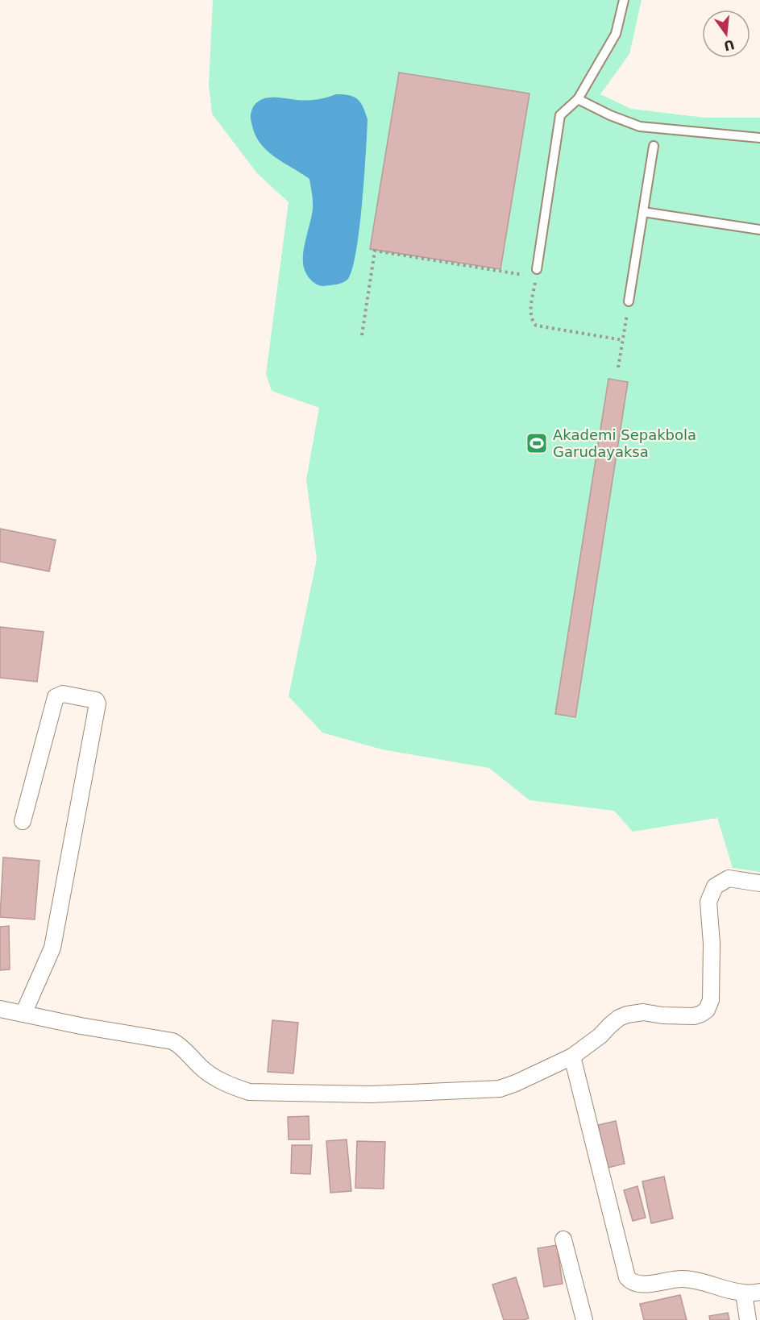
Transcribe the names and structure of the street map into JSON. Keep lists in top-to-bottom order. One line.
{"places":{"sports":["Akademi Sepakbola Garudayaksa"]},"north":"bottom"}
